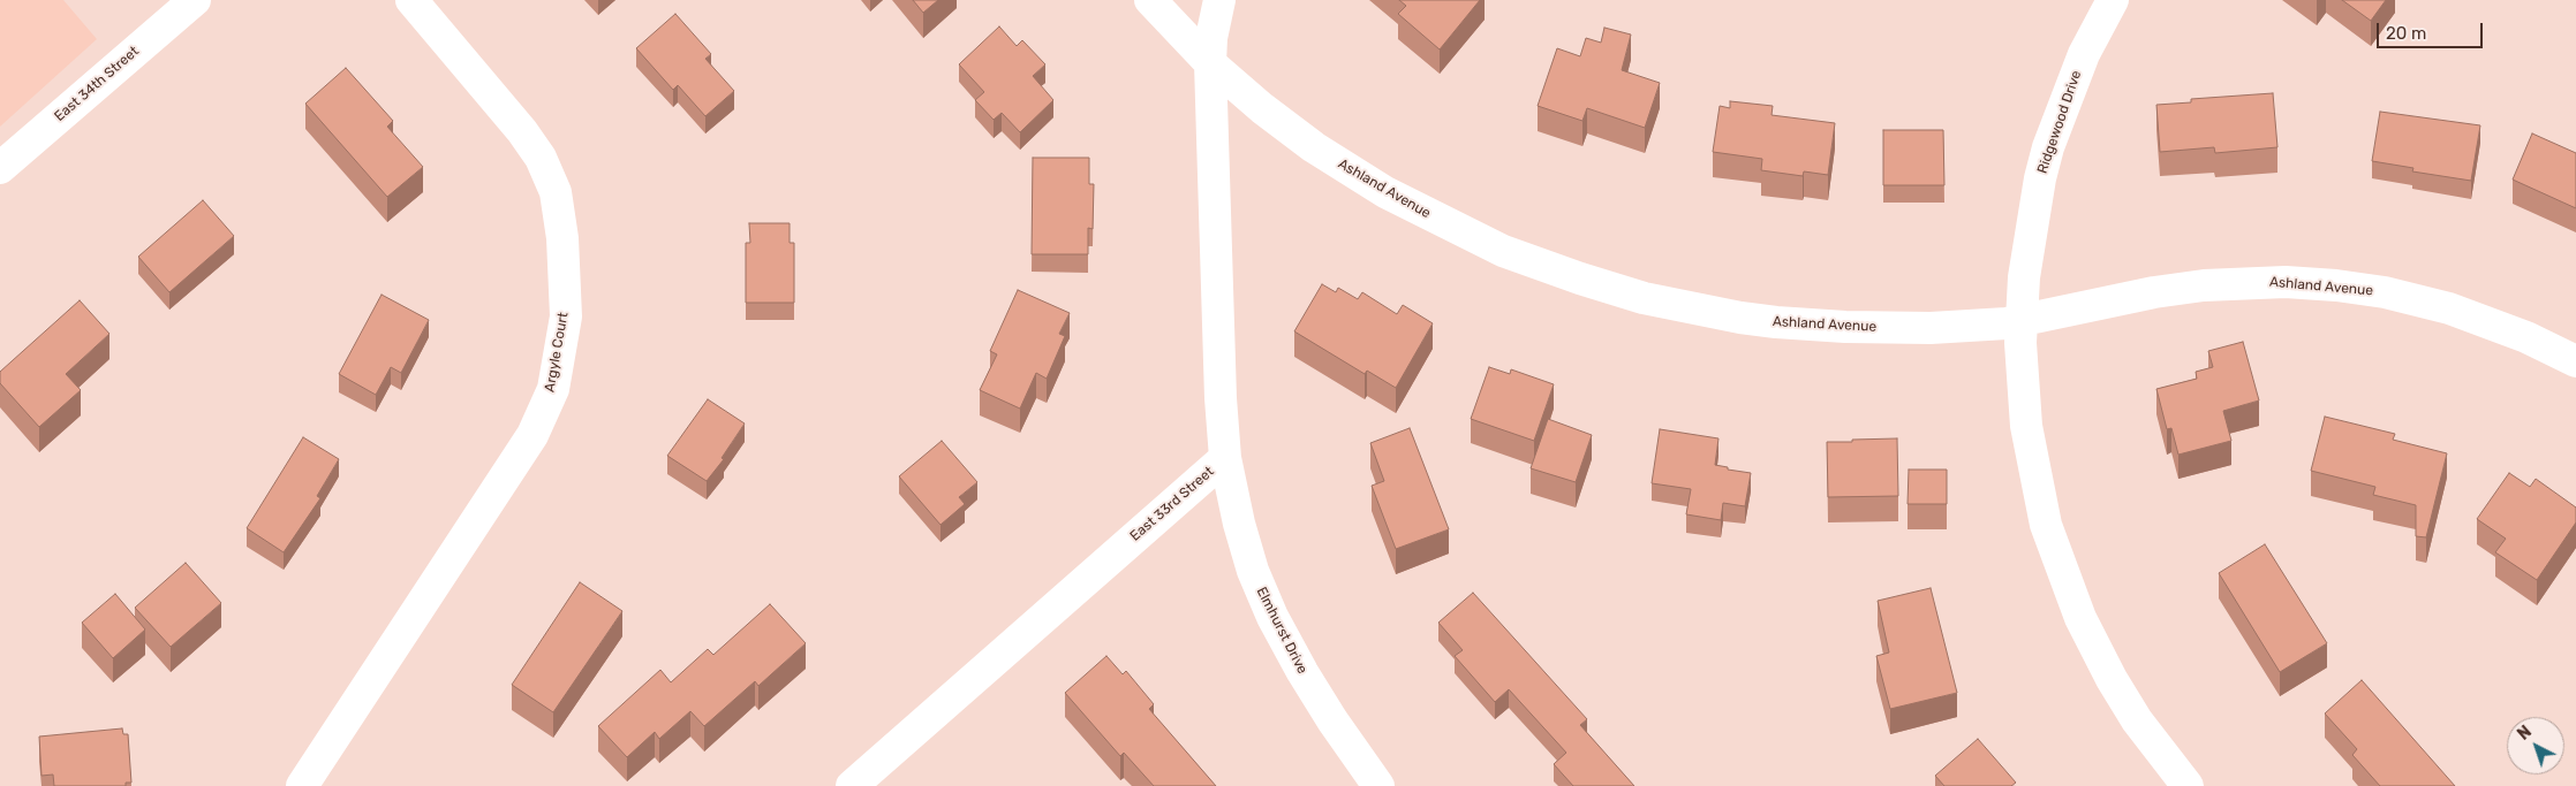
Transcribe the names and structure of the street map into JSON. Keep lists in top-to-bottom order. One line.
{"streets":{"street":["East 34th Street","Ridgewood Drive","Ashland Avenue","Argyle Court","East 33rd Street","Elmhurst Drive"]},"crossings":[["Ridgewood Drive","Ashland Avenue"],["Ashland Avenue","East 33rd Street"],["East 33rd Street","Elmhurst Drive"]],"scale_bar":"20 m","north":"top left"}
